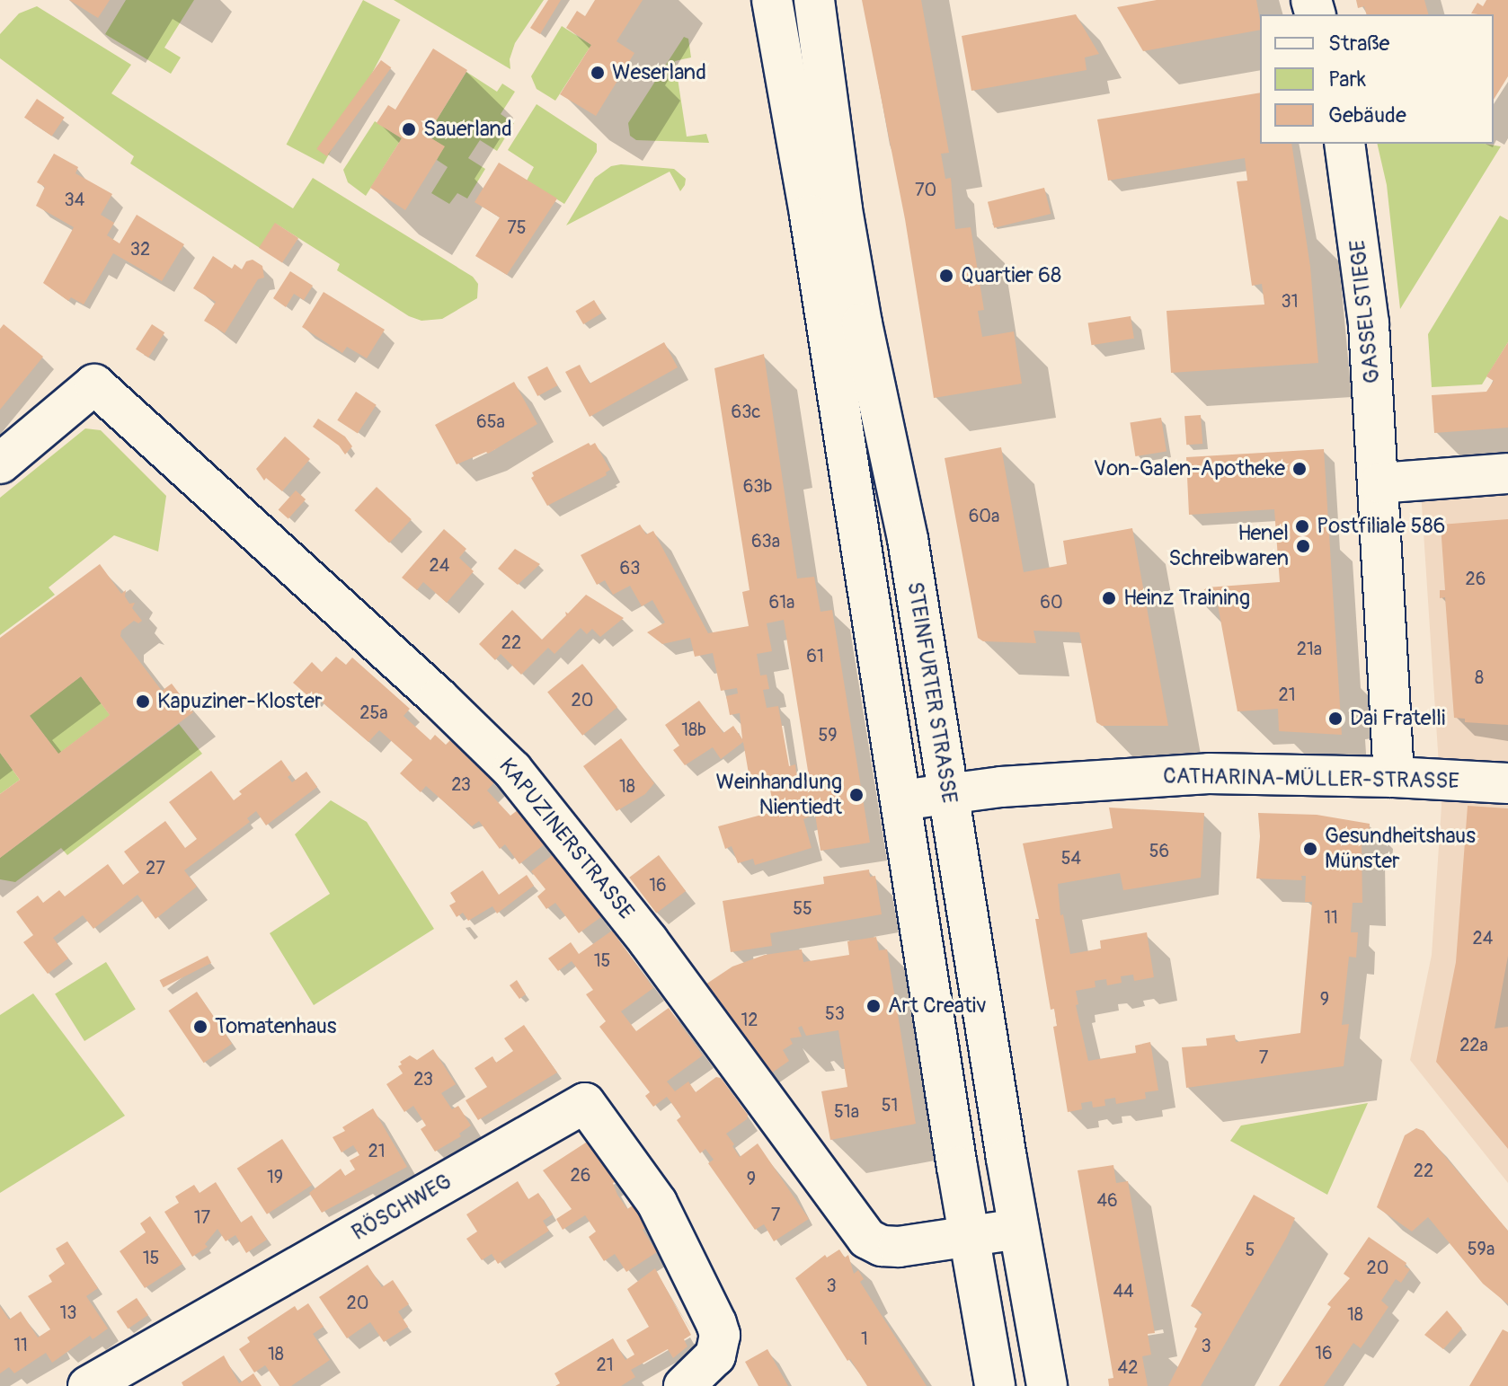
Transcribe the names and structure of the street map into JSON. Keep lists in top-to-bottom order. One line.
{"streets":{"street":["GASSELSTIEGE","STEINFURTER STRASSE","CATHARINA-MÜLLER-STRASSE","KAPUZINERSTRASSE","RÖSCHWEG"]},"crossings":[["GASSELSTIEGE","CATHARINA-MÜLLER-STRASSE"],["STEINFURTER STRASSE","CATHARINA-MÜLLER-STRASSE"],["STEINFURTER STRASSE","KAPUZINERSTRASSE"]],"places":["Weserland","Sauerland","Quartier 68","Von-Galen-Apotheke","Postfiliale 586","Henel Schreibwaren","Heinz Training","Kapuziner-Kloster","Dai Fratelli","Weinhandlung Nientiedt","Gesundheitshaus Münster","Art Creativ","Tomatenhaus"],"house_numbers":["70","34","75","32","31","63c","65a","63b","60a","63a","24","63","26","61a","60","22","21a","61","8","21","20","25a","18b","59","23","18","56","54","27","16","55","11","24","15","9","53","12","22a","7","23","51","51a","21","22","26","19","9","46","7","17","59a","5","15","20","3","44","20","13","18","1","11","3","16","18","21","42"],"legend":["Straße","Park","Gebäude"]}
